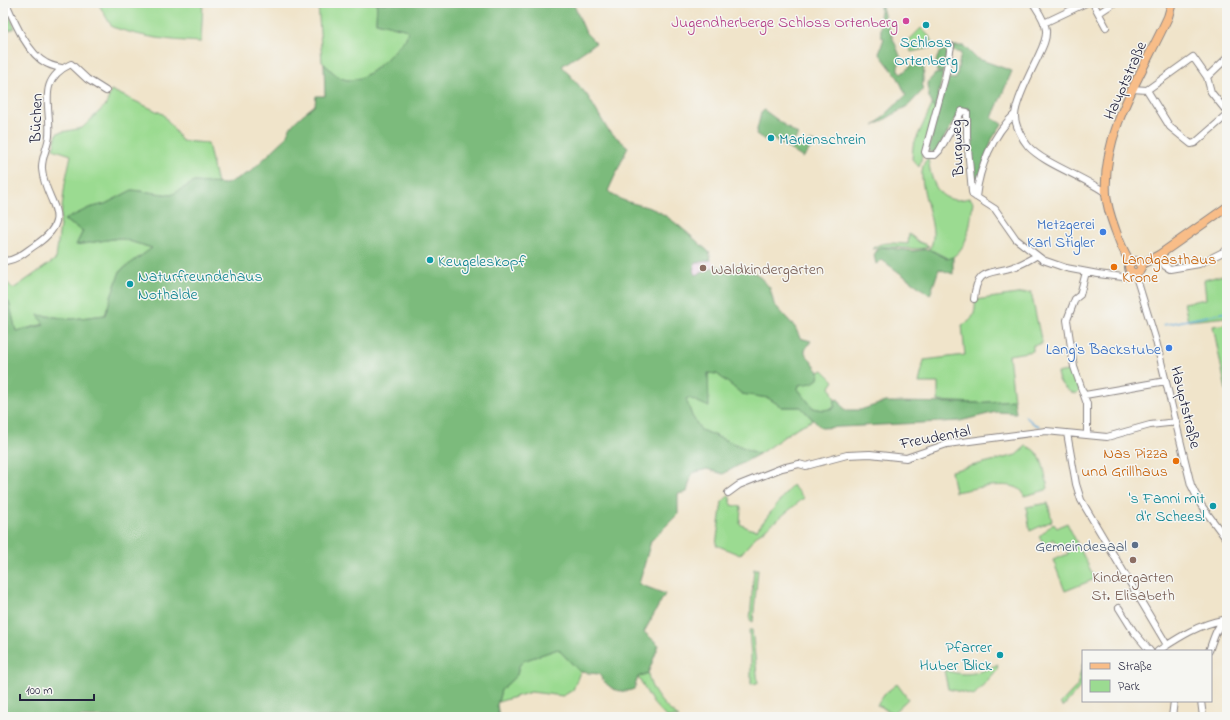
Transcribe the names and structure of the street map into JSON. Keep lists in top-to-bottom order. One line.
{"streets":{"main road":["Hauptstraße"],"street":["Büchen","Burgweg","Freudental"]},"crossings":[["Hauptstraße","Burgweg"],["Hauptstraße","Freudental"]],"places":["Jugendherberge Schloss Ortenberg","Schloss Ortenberg","Marienschrein","Metzgerei Karl Stigler","Keugeleskopf","Landgasthaus Krone","Waldkindergarten","Naturfreundehaus Nothalde","Lang's Backstube","Nas Pizza und Grillhaus","'s Fanni mit d'r Schees!","Gemeindesaal","Kindergarten St. Elisabeth","Pfarrer Huber Blick"],"legend":["Straße","Park"],"scale_bar":"100 m"}
